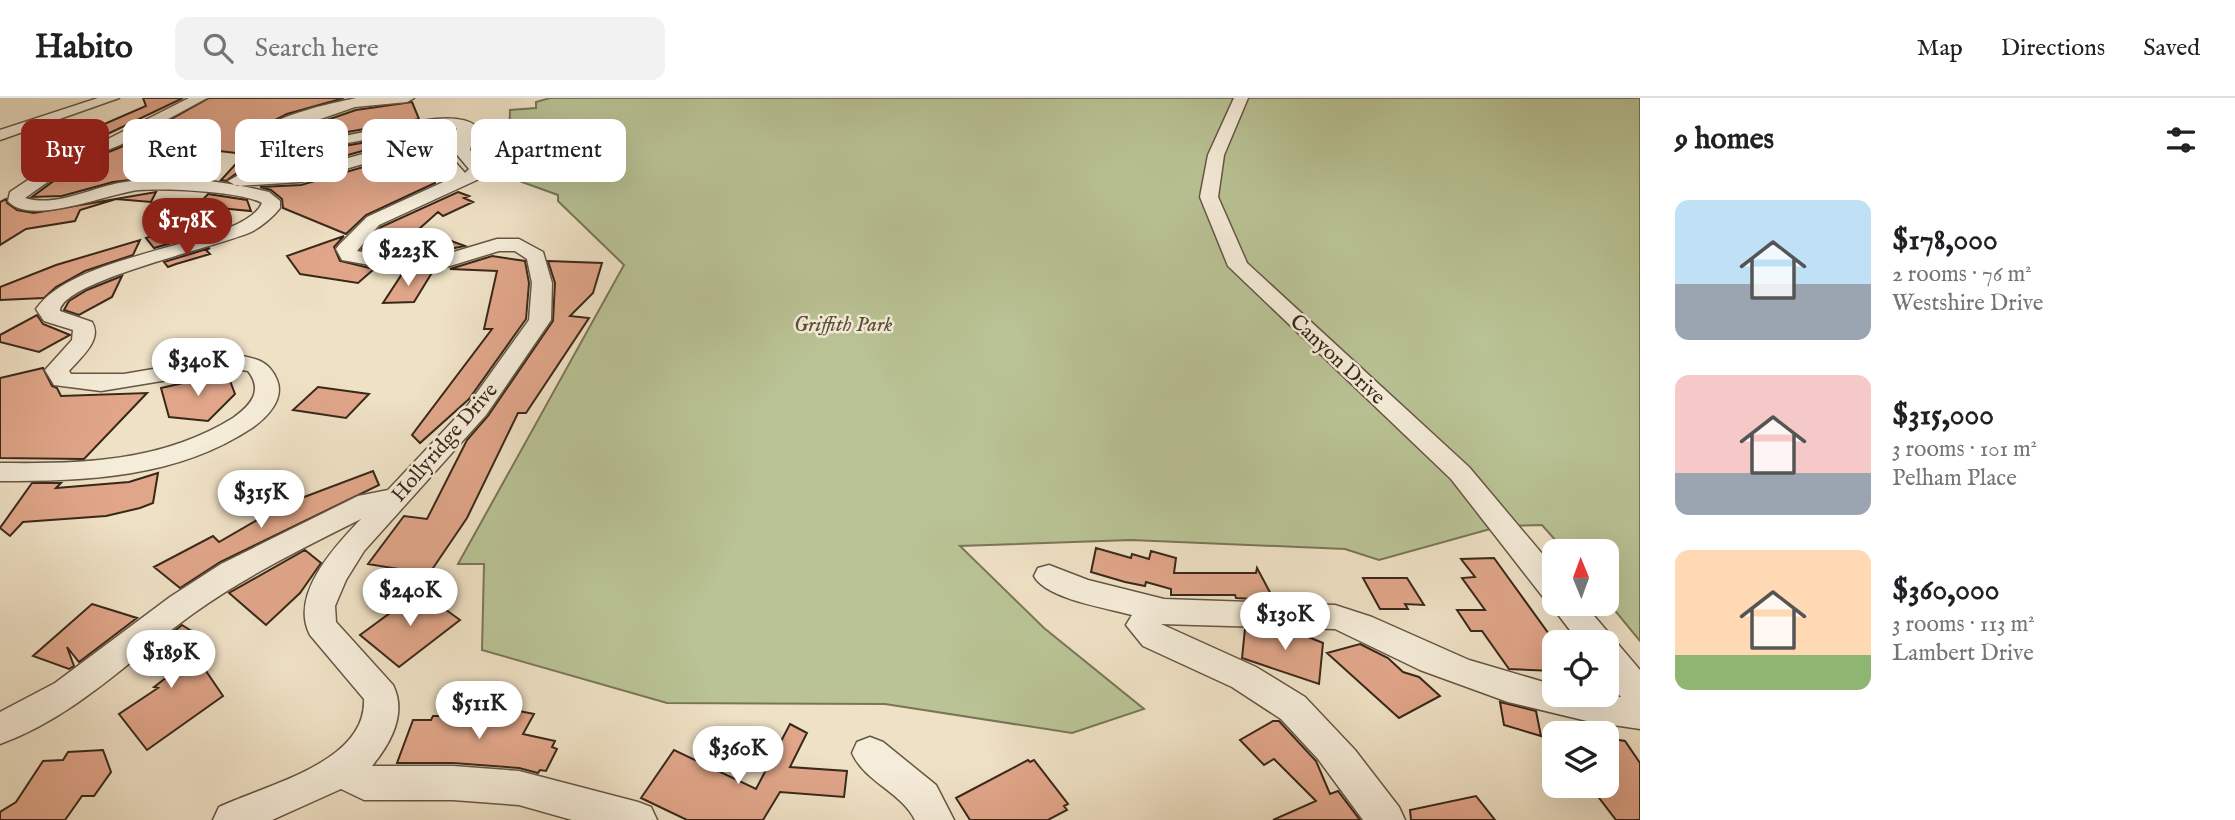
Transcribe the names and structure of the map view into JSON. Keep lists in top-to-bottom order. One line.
{"streets":{"street":["Canyon Drive","Hollyridge Drive"]},"parks":["Griffith Park"],"north":"top","page":{"header":"Habito","search":"Search here","nav":["Map","Directions","Saved"],"heading":"9 homes","chip":["Buy","Rent","Filters","New","Apartment"],"list":[{"name":"$178,000","note":"2 rooms · 76 m² · Westshire Drive"},{"name":"$315,000","note":"3 rooms · 101 m² · Pelham Place"},{"name":"$360,000","note":"3 rooms · 113 m² · Lambert Drive"}],"price":["$178K","$223K","$340K","$315K","$240K","$130K","$189K","$511K","$360K"]}}
